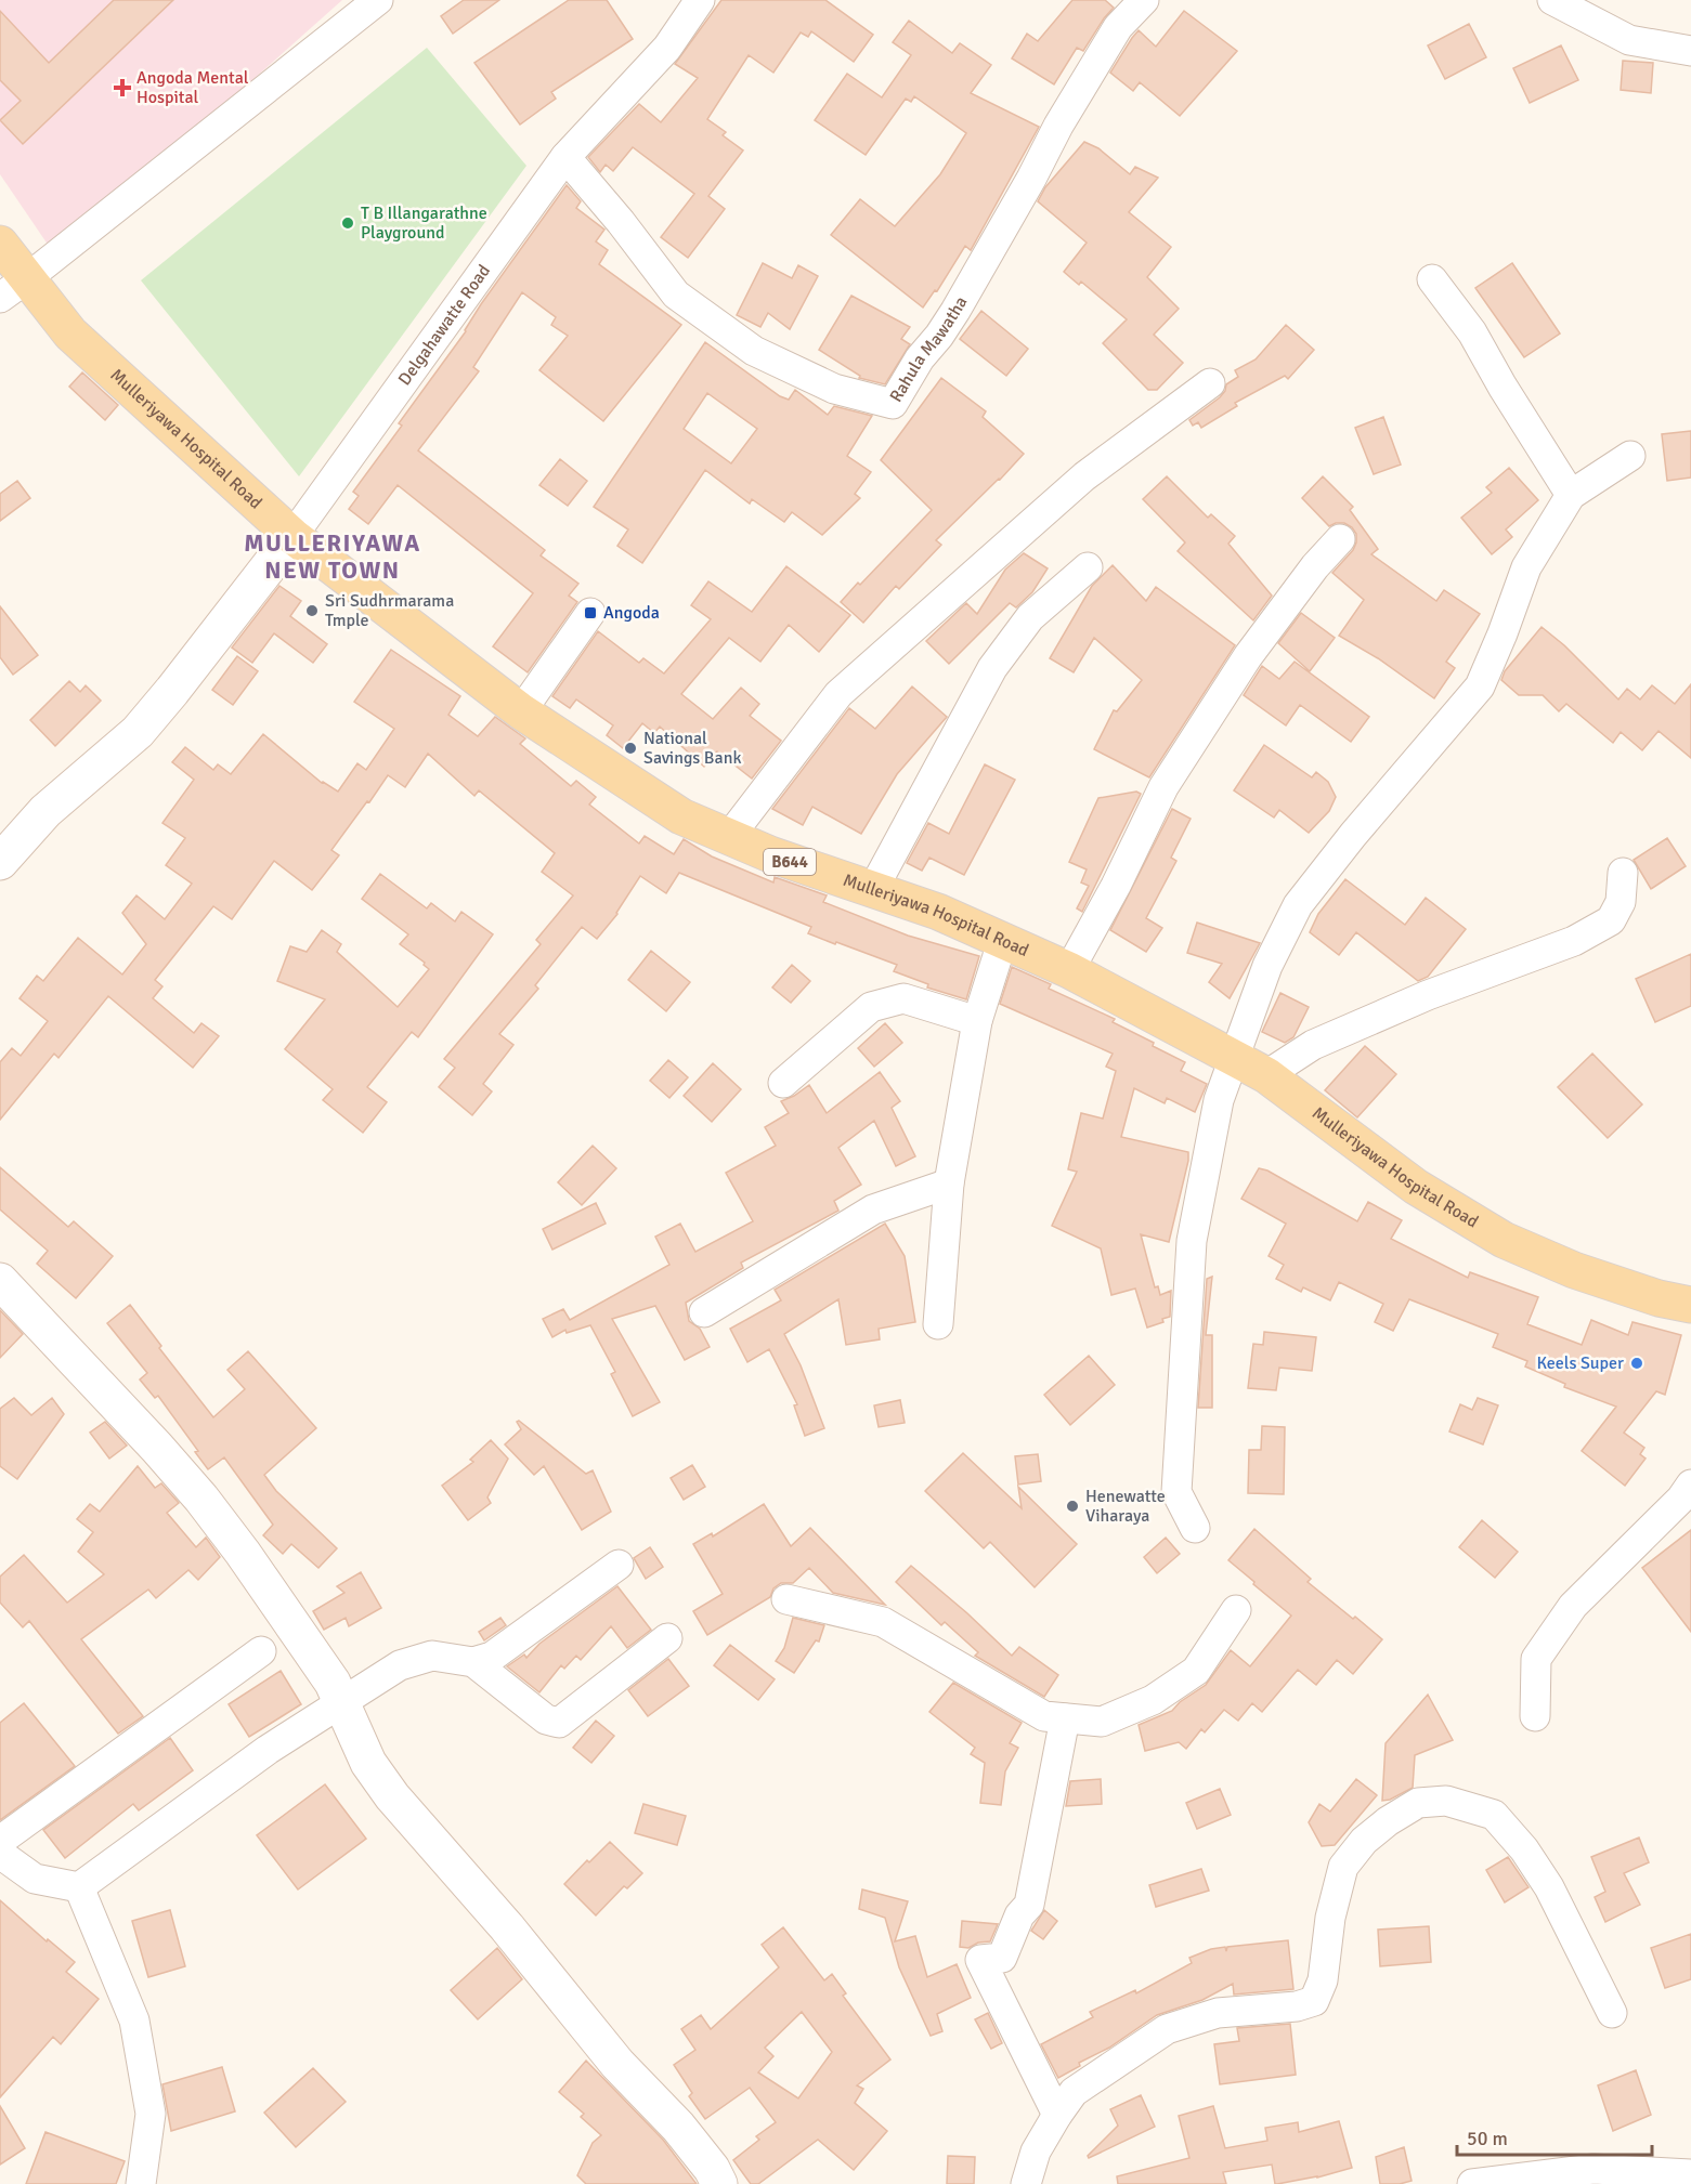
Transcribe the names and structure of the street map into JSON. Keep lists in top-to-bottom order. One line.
{"streets":{"main road":["Mulleriyawa Hospital Road","B644"],"street":["Delgahawatte Road","Rahula Mawatha"]},"crossings":[["Delgahawatte Road","Rahula Mawatha"],["Delgahawatte Road","Mulleriyawa Hospital Road"]],"districts":["MULLERIYAWA NEW TOWN"],"places":{"health":["Angoda Mental Hospital"],"other":["T B Illangarathne Playground","Sri Sudhrmarama Tmple","National Savings Bank","Keels Super","Henewatte Viharaya"],"transit":["Angoda"]},"scale_bar":"50 m"}
